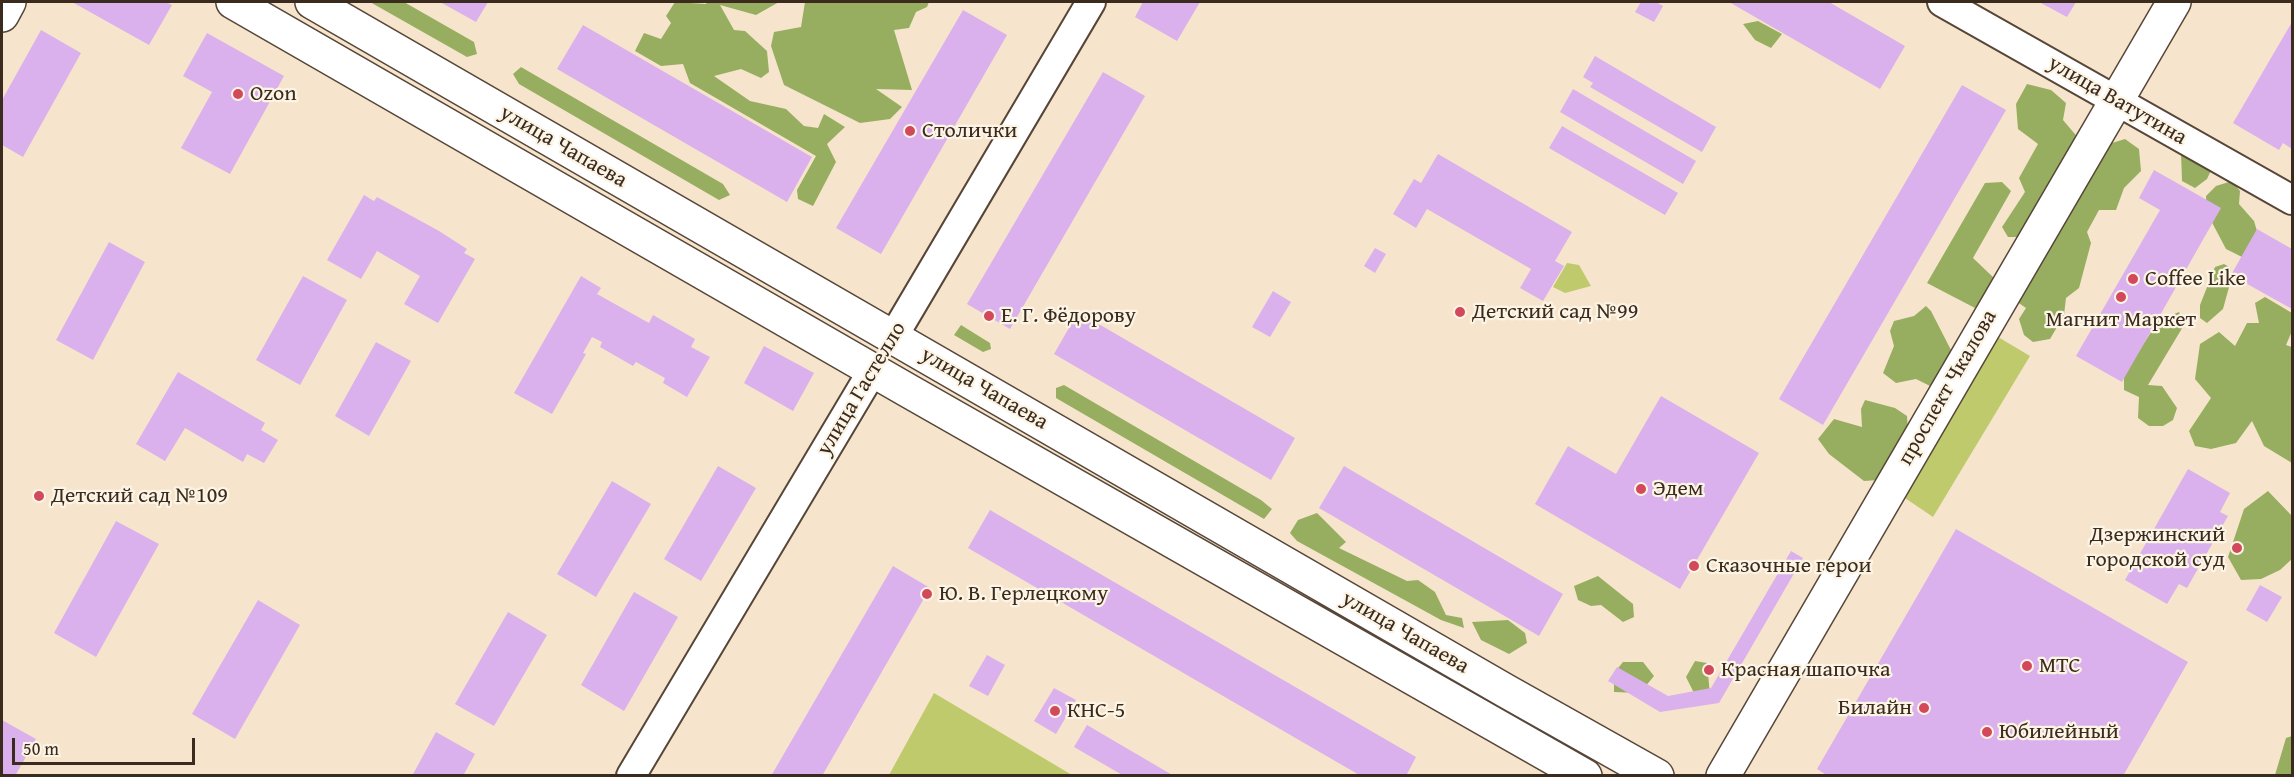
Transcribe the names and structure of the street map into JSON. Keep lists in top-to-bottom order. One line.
{"streets":{"street":["улица Ватутина","улица Чапаева","проспект Чкалова","улица Гастелло"]},"crossings":[["улица Ватутина","проспект Чкалова"],["улица Чапаева","улица Гастелло"]],"places":["Ozon","Столички","Coffee Like","Магнит Маркет","Детский сад №99","Е. Г. Фёдорову","Эдем","Детский сад №109","Дзержинский городской суд","Сказочные герои","Ю. В. Герлецкому","МТС","Красная шапочка","Билайн","КНС-5","Юбилейный"],"scale_bar":"50 m"}
